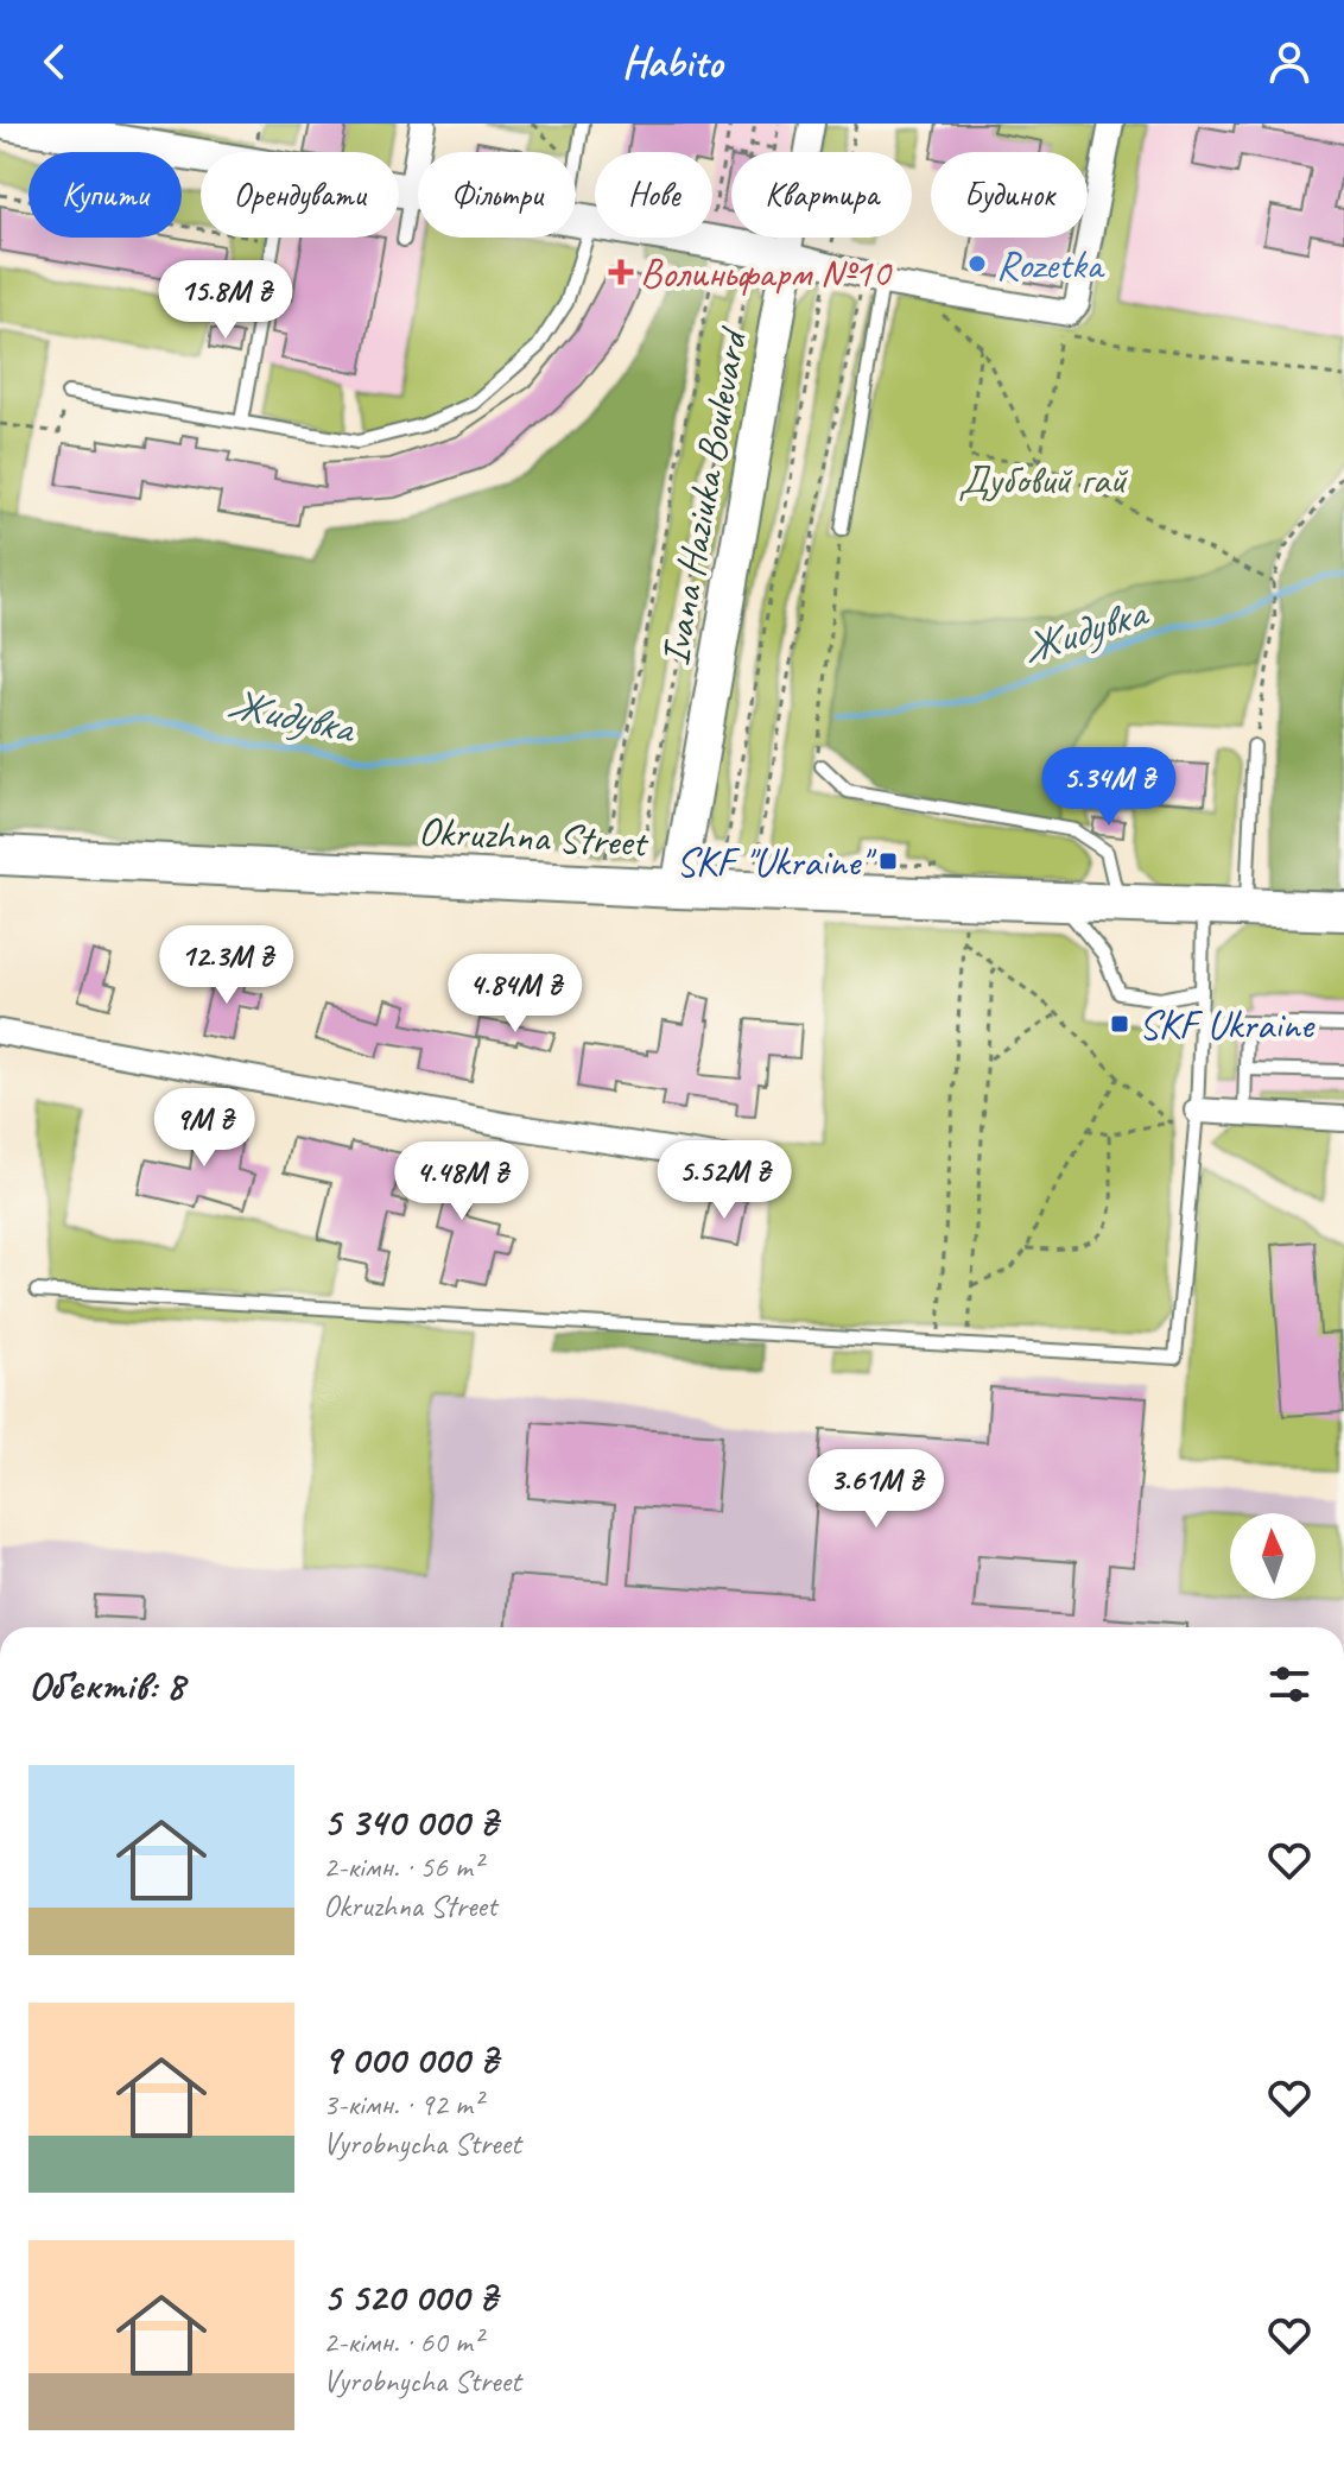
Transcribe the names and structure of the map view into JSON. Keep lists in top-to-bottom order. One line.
{"streets":{"main road":["Okruzhna Street"],"street":["Ivana Haziuka Boulevard"]},"crossings":[["Ivana Haziuka Boulevard","Okruzhna Street"]],"water":["Жидувка"],"parks":["Дубовий гай"],"places":{"other":["Rozetka"],"health":["Волиньфарм №10"],"transit":["SKF \"Ukraine\"","SKF Ukraine"]},"north":"top","page":{"header":"Habito","chip":["Купити","Орендувати","Фільтри","Нове","Квартира","Будинок"],"price":["15.8M ₴","5.34M ₴","12.3M ₴","4.84M ₴","9M ₴","5.52M ₴","4.48M ₴","3.61M ₴"],"heading":"Об’єктів: 8","list":[{"name":"5 340 000 ₴","note":"2-кімн. · 56 m² · Okruzhna Street"},{"name":"9 000 000 ₴","note":"3-кімн. · 92 m² · Vyrobnycha Street"},{"name":"5 520 000 ₴","note":"2-кімн. · 60 m² · Vyrobnycha Street"}]}}
